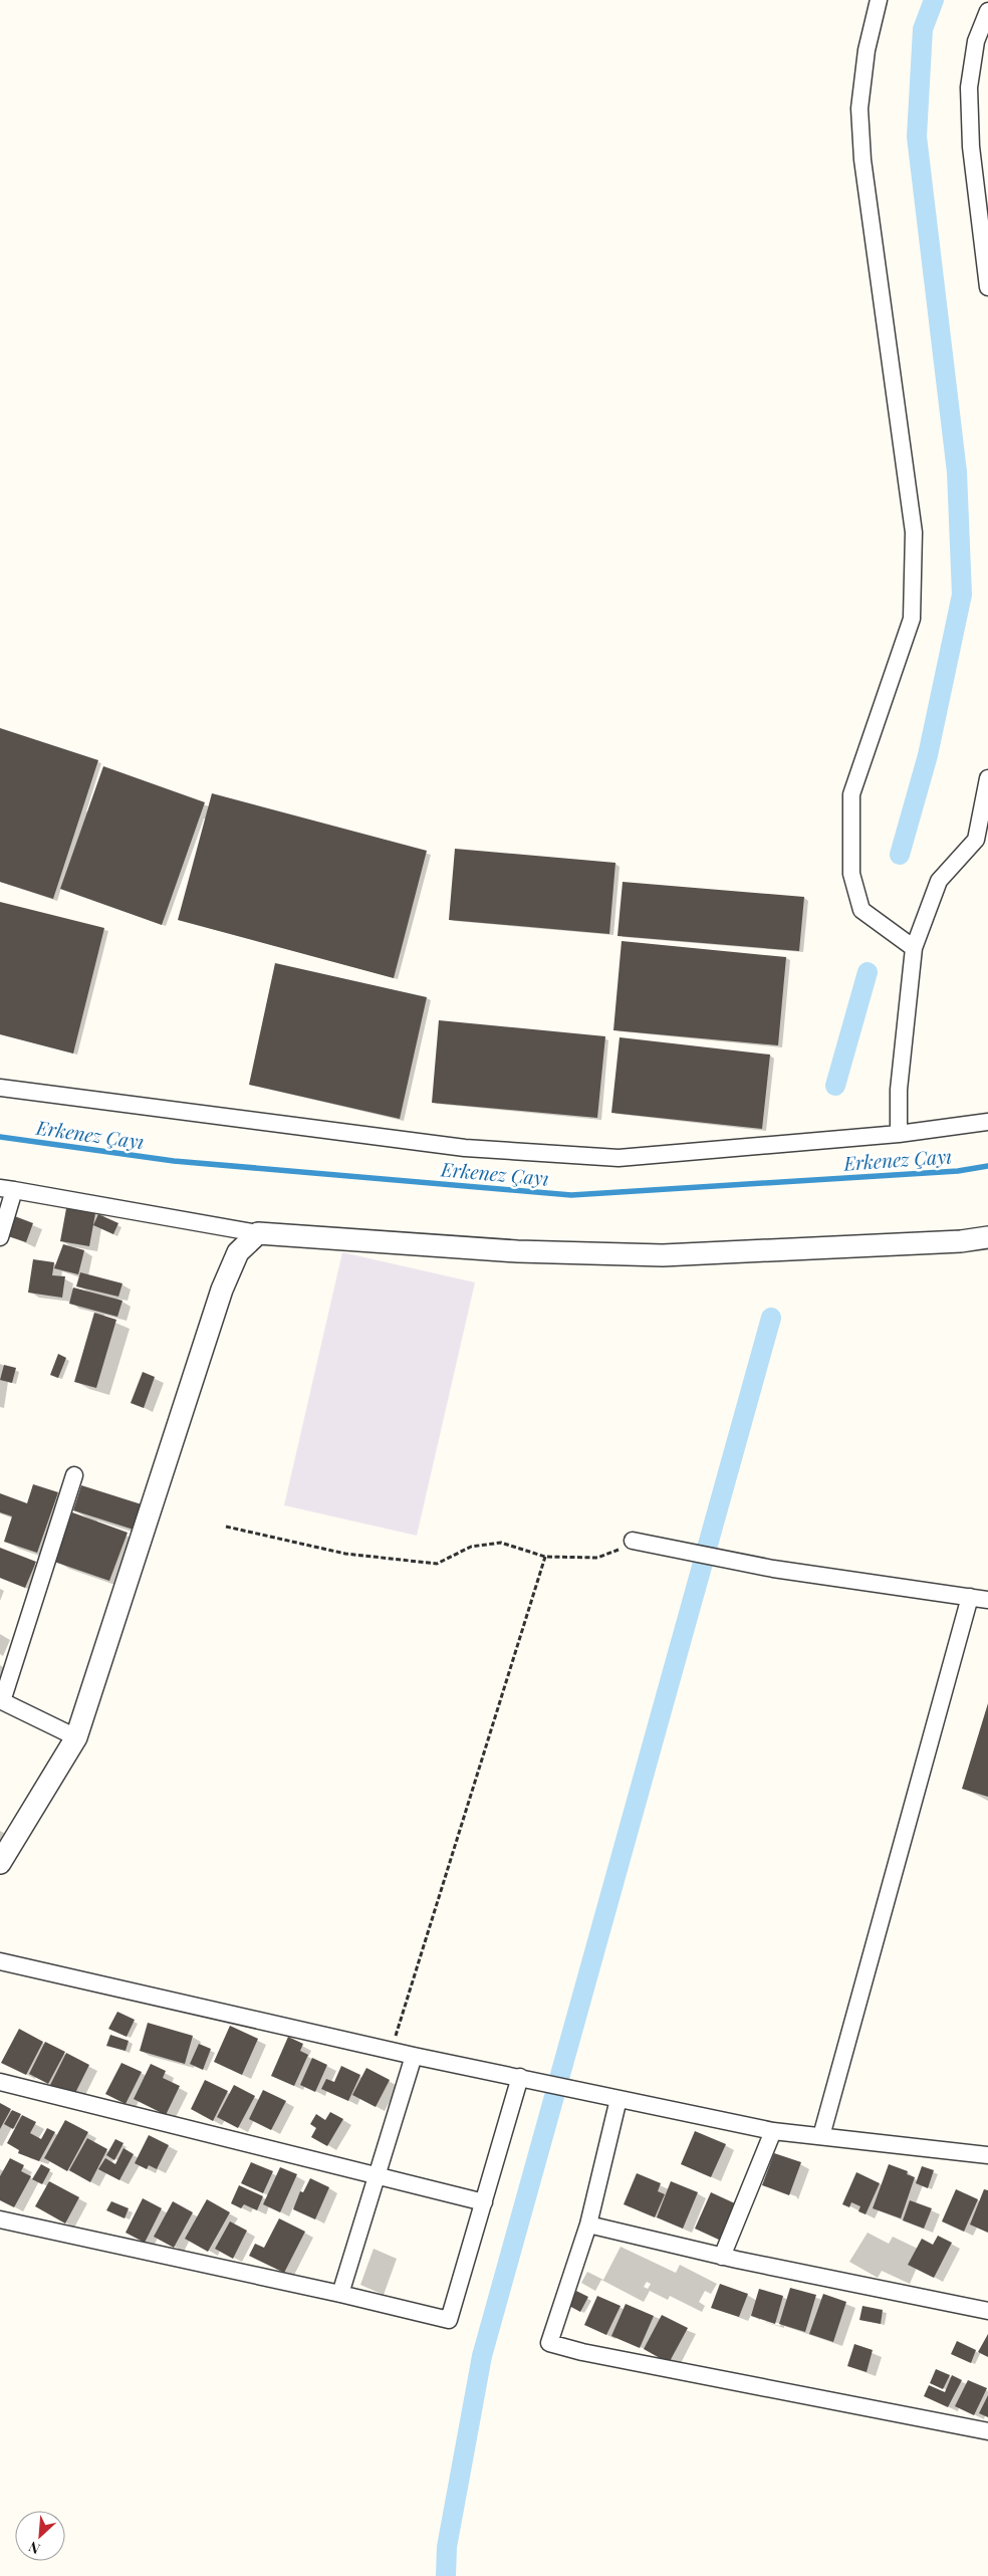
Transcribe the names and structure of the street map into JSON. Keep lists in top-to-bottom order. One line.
{"water":["Erkenez Çayı"],"north":"bottom left"}
